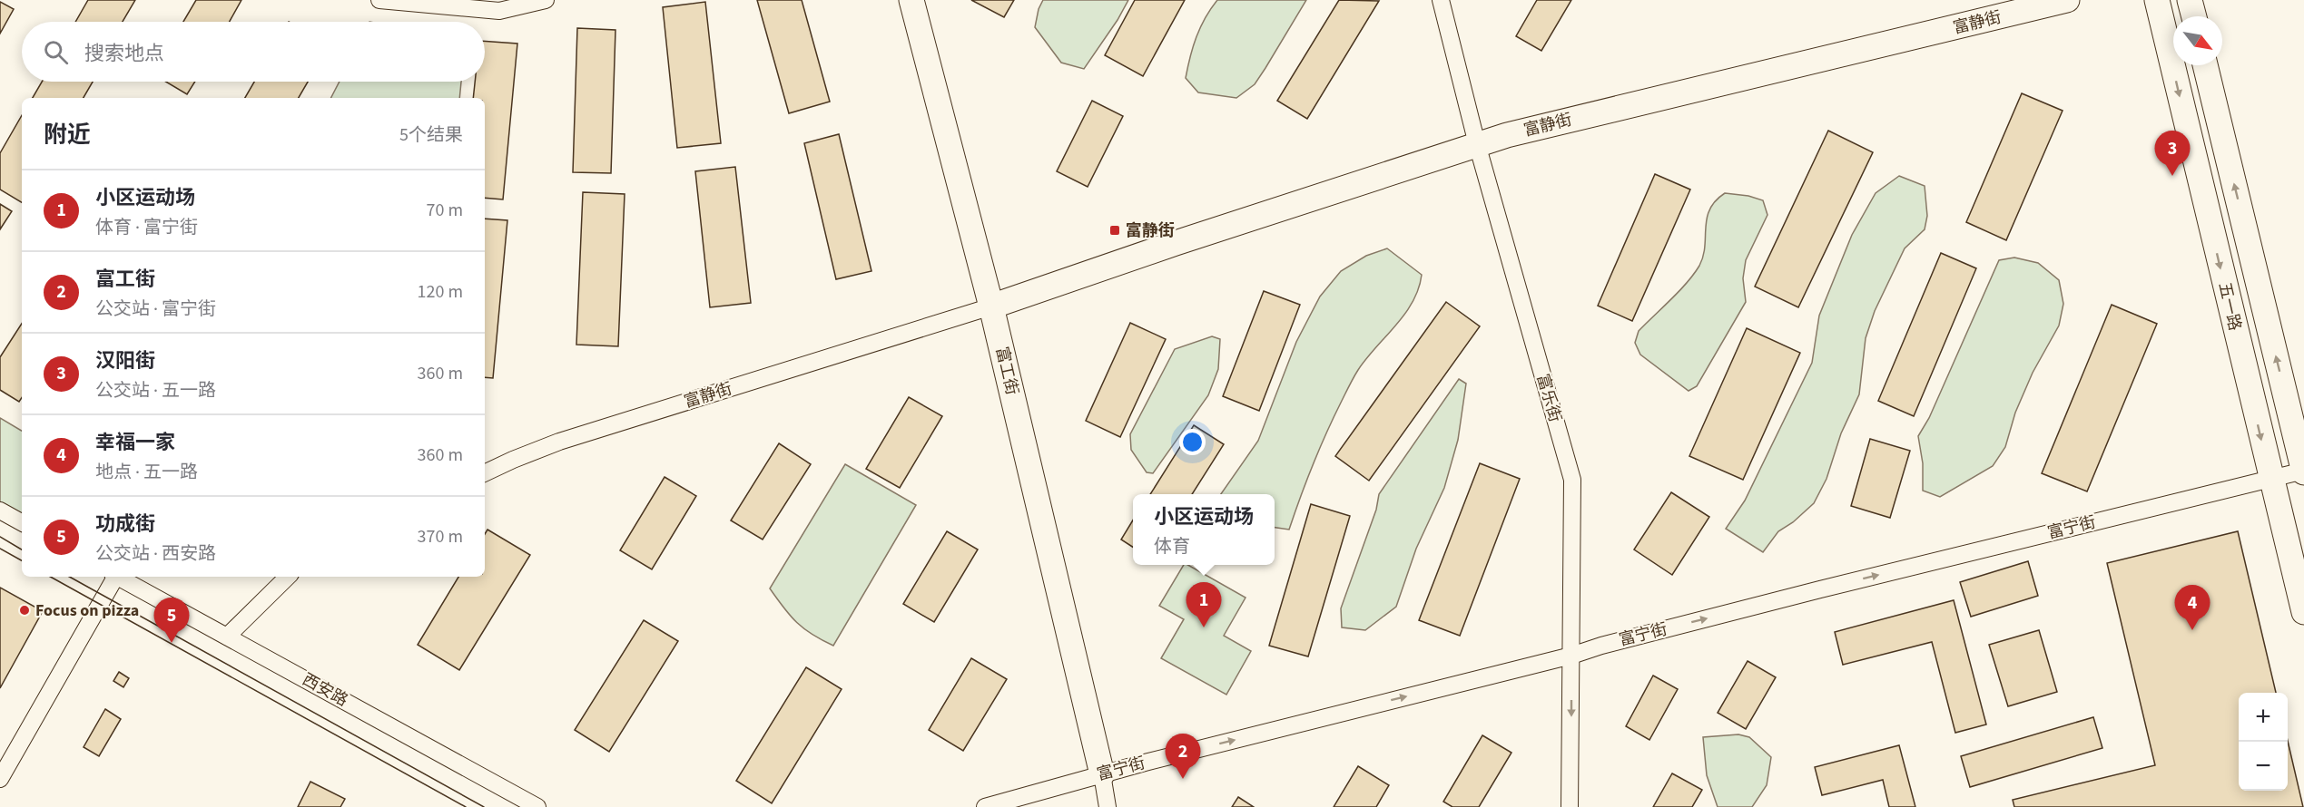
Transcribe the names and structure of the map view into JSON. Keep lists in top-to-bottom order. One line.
{"streets":{"street":["富静街","五一路","富工街","富乐街","富宁街","西安路"]},"crossings":[["富静街","富工街"],["富静街","富乐街"],["五一路","富宁街"],["富工街","富宁街"],["富乐街","富宁街"]],"one_way":["富宁街"],"places":{"transit":["富静街"],"other":["Focus on pizza"]},"north":"bottom right","page":{"search":"搜索地点","heading":["附近","5个结果"],"pins":["3","1","4","5","2"],"list":[{"mark":"1","name":"小区运动场","note":"体育 · 富宁街","value":"70 m"},{"mark":"2","name":"富工街","note":"公交站 · 富宁街","value":"120 m"},{"mark":"3","name":"汉阳街","note":"公交站 · 五一路","value":"360 m"},{"mark":"4","name":"幸福一家","note":"地点 · 五一路","value":"360 m"},{"mark":"5","name":"功成街","note":"公交站 · 西安路","value":"370 m"}],"popup":["小区运动场","体育"],"map_buttons":["+","−"]}}
